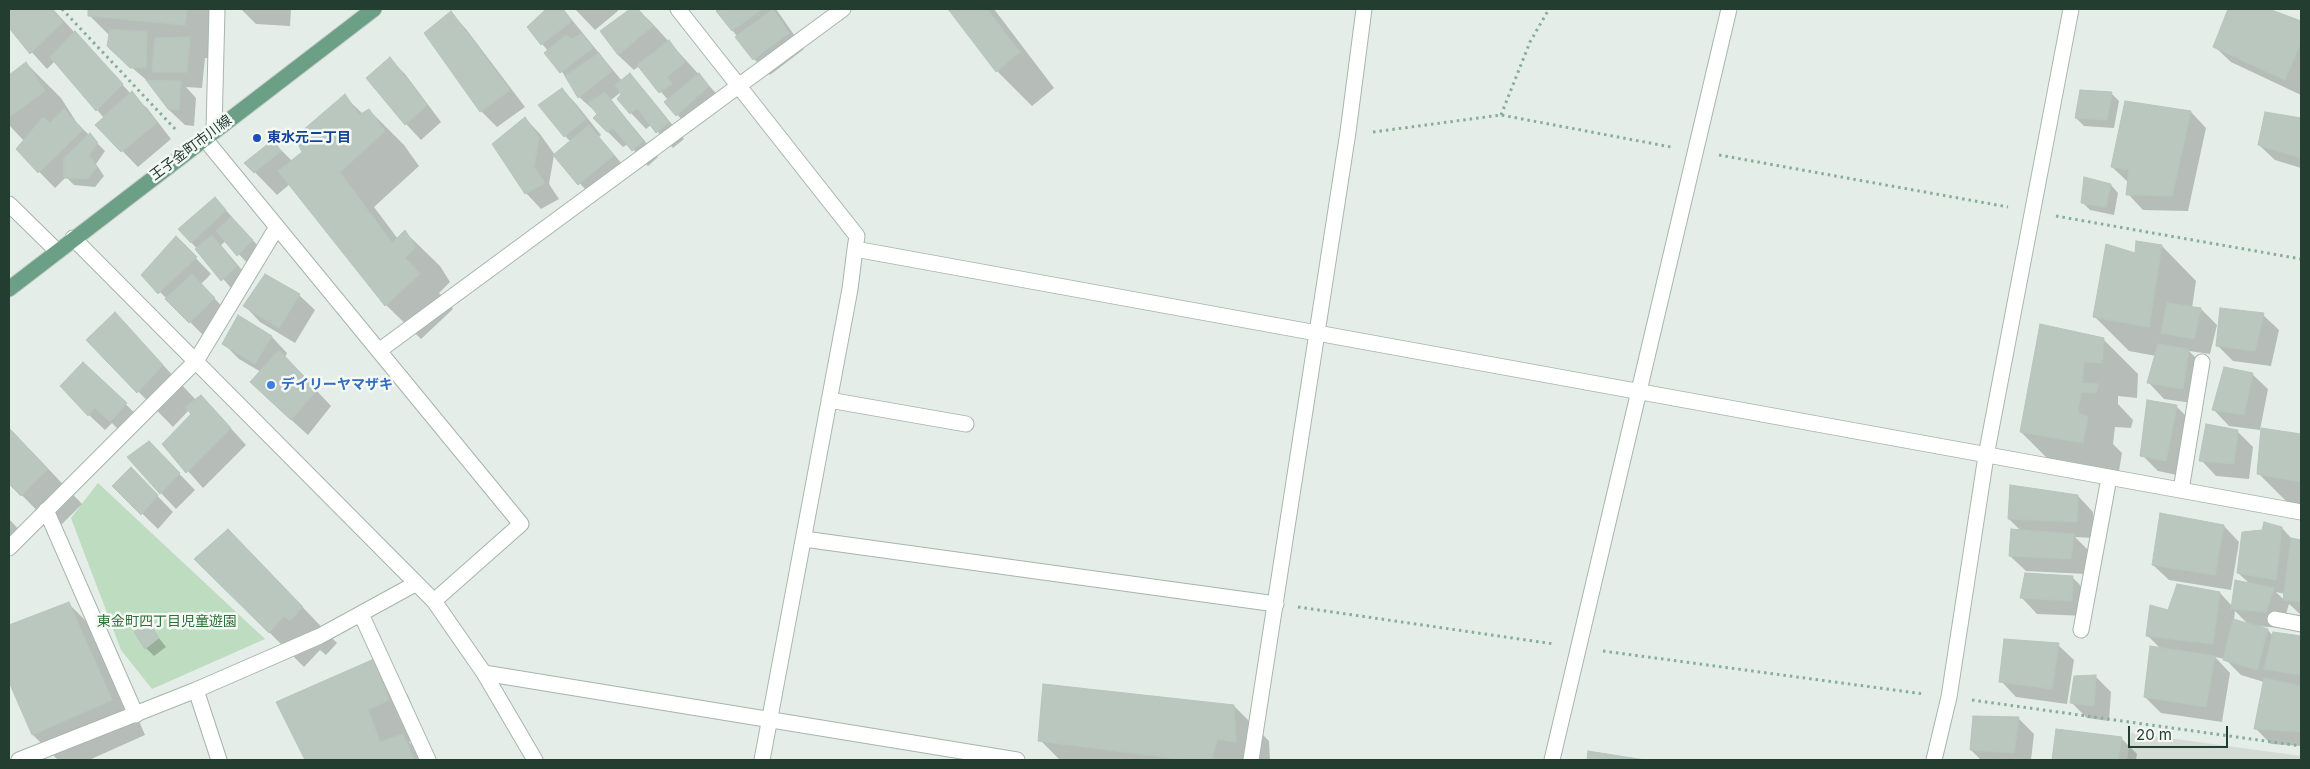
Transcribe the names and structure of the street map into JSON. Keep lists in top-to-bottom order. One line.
{"streets":{"main road":["王子金町市川線"]},"parks":["東金町四丁目児童遊園"],"places":["東水元二丁目","デイリーヤマザキ"],"scale_bar":"20 m"}
